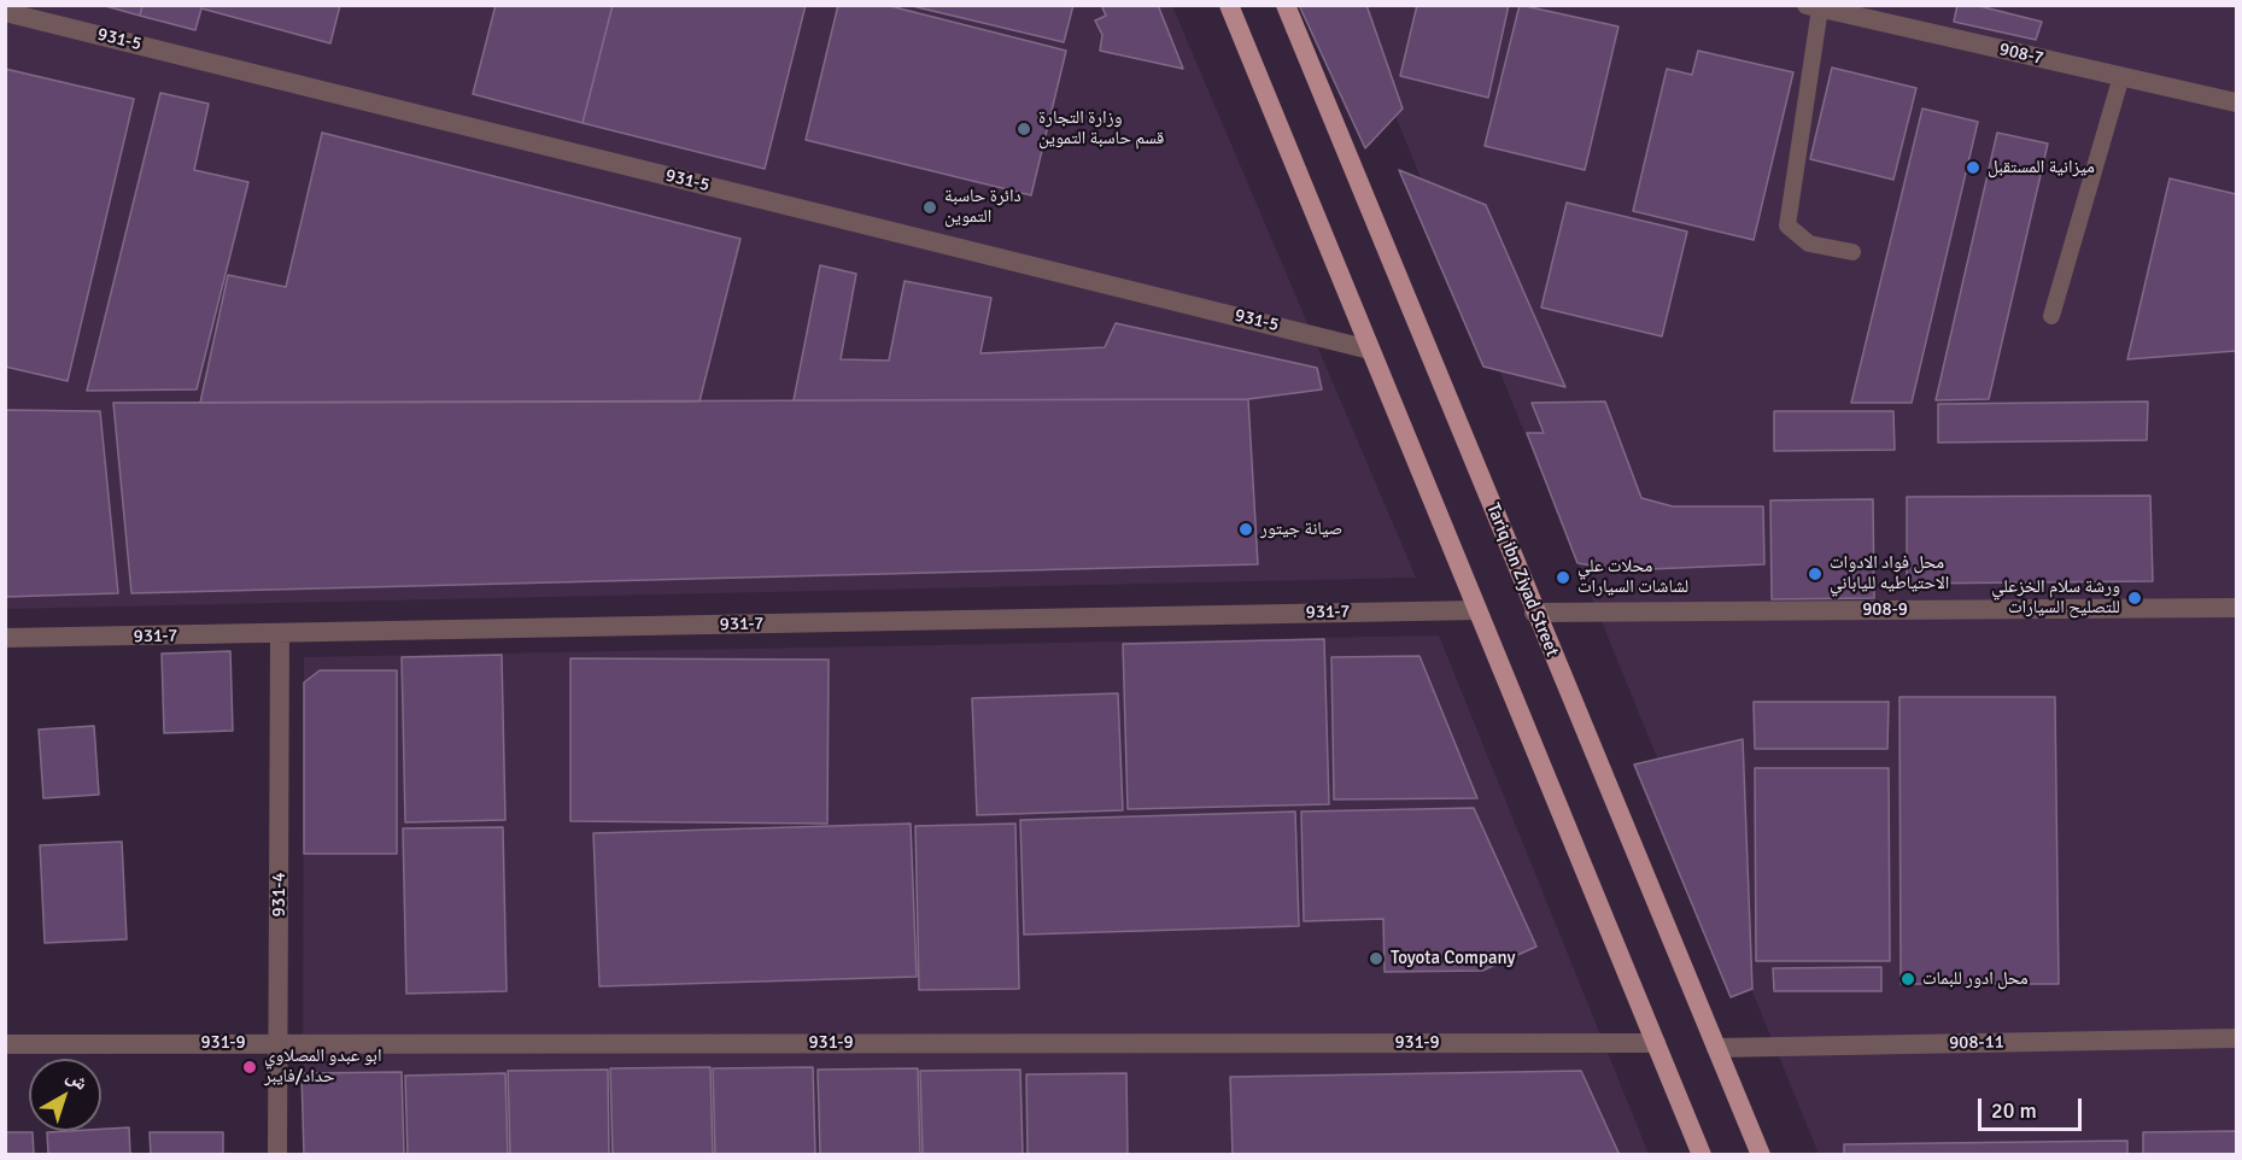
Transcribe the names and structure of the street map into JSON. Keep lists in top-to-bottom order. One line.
{"streets":{"main road":["Tariq ibn Ziyad Street"],"street":["931-5","908-7","908-9","931-7","931-4","931-9","908-11"]},"crossings":[["Tariq ibn Ziyad Street","908-9"],["Tariq ibn Ziyad Street","908-11"],["931-7","931-4"],["931-4","931-9"]],"places":["وزارة التجارة قسم حاسبة التموين","ميزانية المستقبل","دائرة حاسبة التموين","صيانة جيتور","محل فواد الادوات الاحتياطيه للياباني","محلات علي لشاشات السيارات","ورشة سلام الخزعلي للتصليح السيارات","Toyota Company","محل ادور للبمات","ابو عبدو المصلاوي حداد/فايبر"],"scale_bar":"20 m","north":"top right"}
